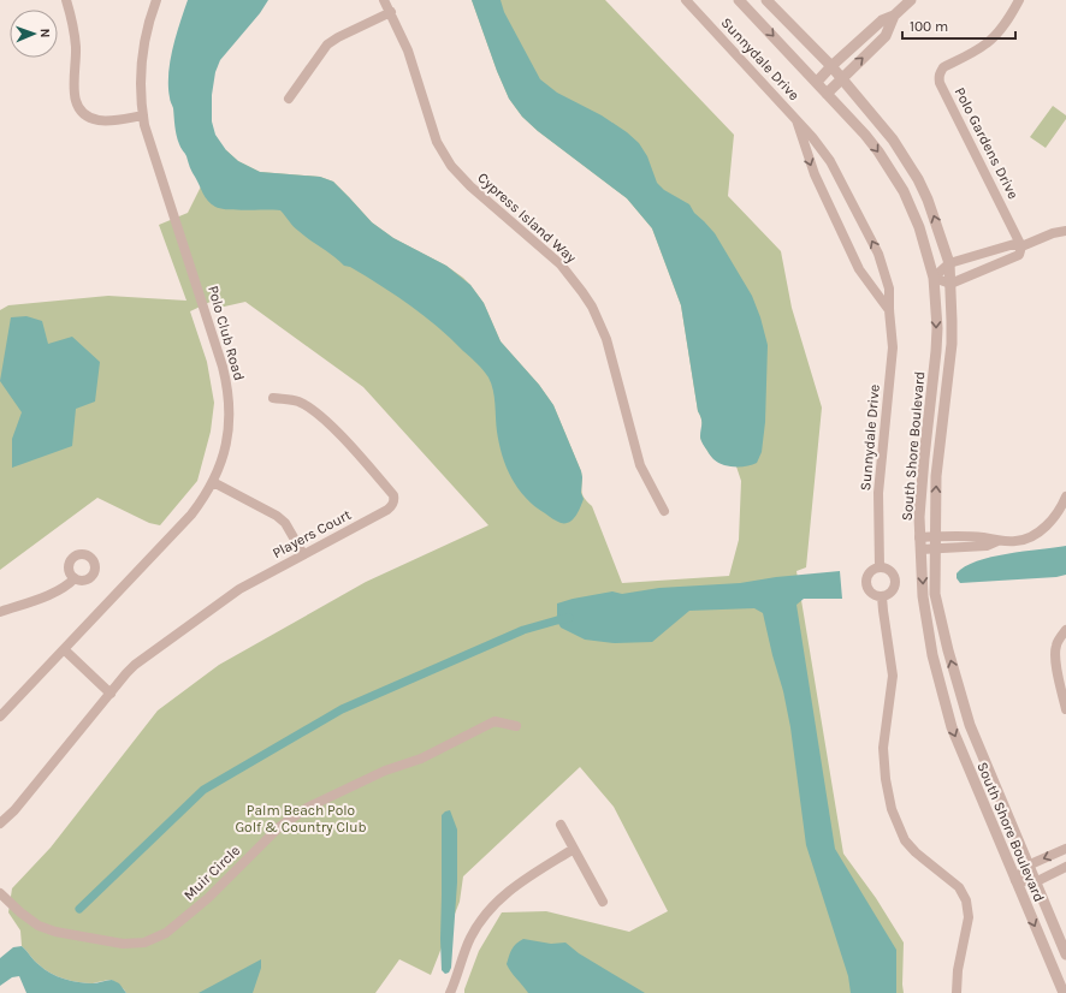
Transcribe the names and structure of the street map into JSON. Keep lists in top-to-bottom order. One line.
{"streets":{"street":["Sunnydale Drive","Polo Gardens Drive","Cypress Island Way","Polo Club Road","South Shore Boulevard","Players Court","Muir Circle"]},"parks":["Palm Beach Polo Golf & Country Club"],"scale_bar":"100 m","north":"right"}
